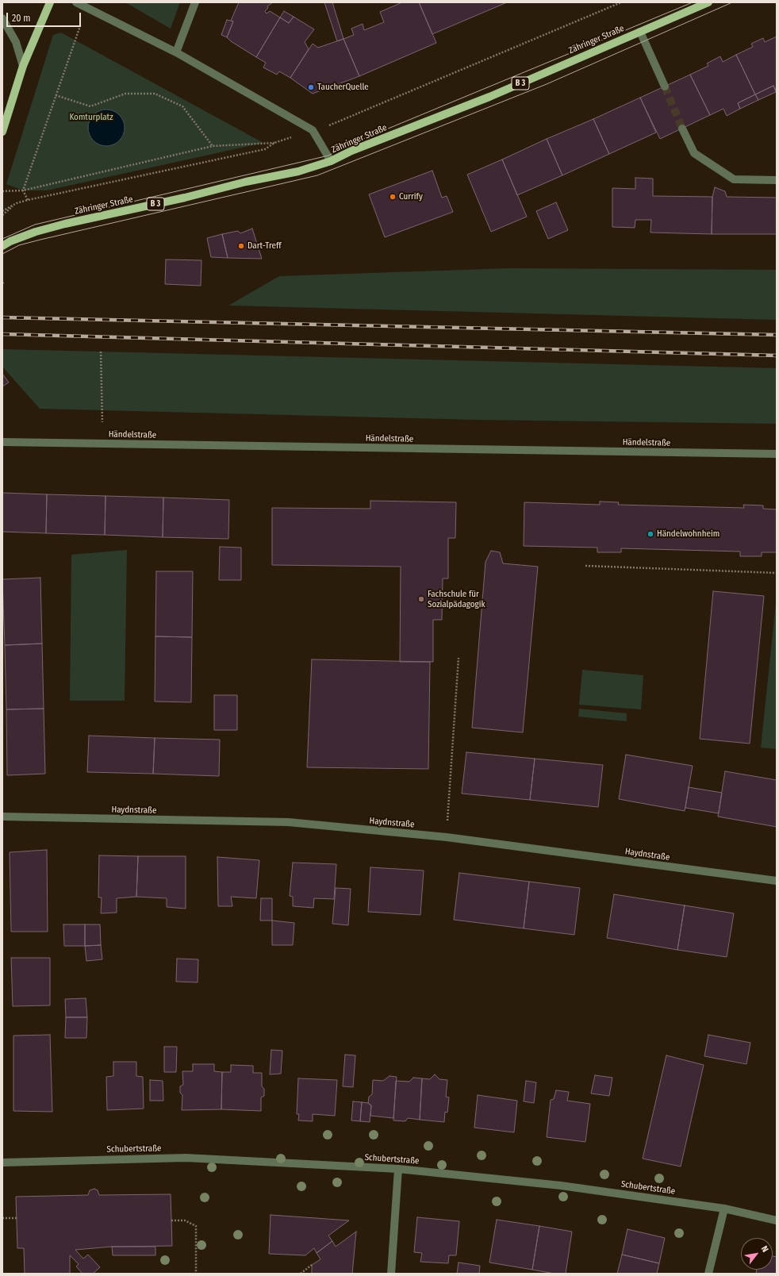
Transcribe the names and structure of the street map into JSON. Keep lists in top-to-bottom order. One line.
{"streets":{"main road":["Zähringer Straße","B 3"],"street":["Händelstraße","Haydnstraße","Schubertstraße"]},"parks":["Komturplatz"],"places":["TaucherQuelle","Currify","Dart-Treff","Händelwohnheim","Fachschule für Sozialpädagogik"],"scale_bar":"20 m","north":"top right"}
